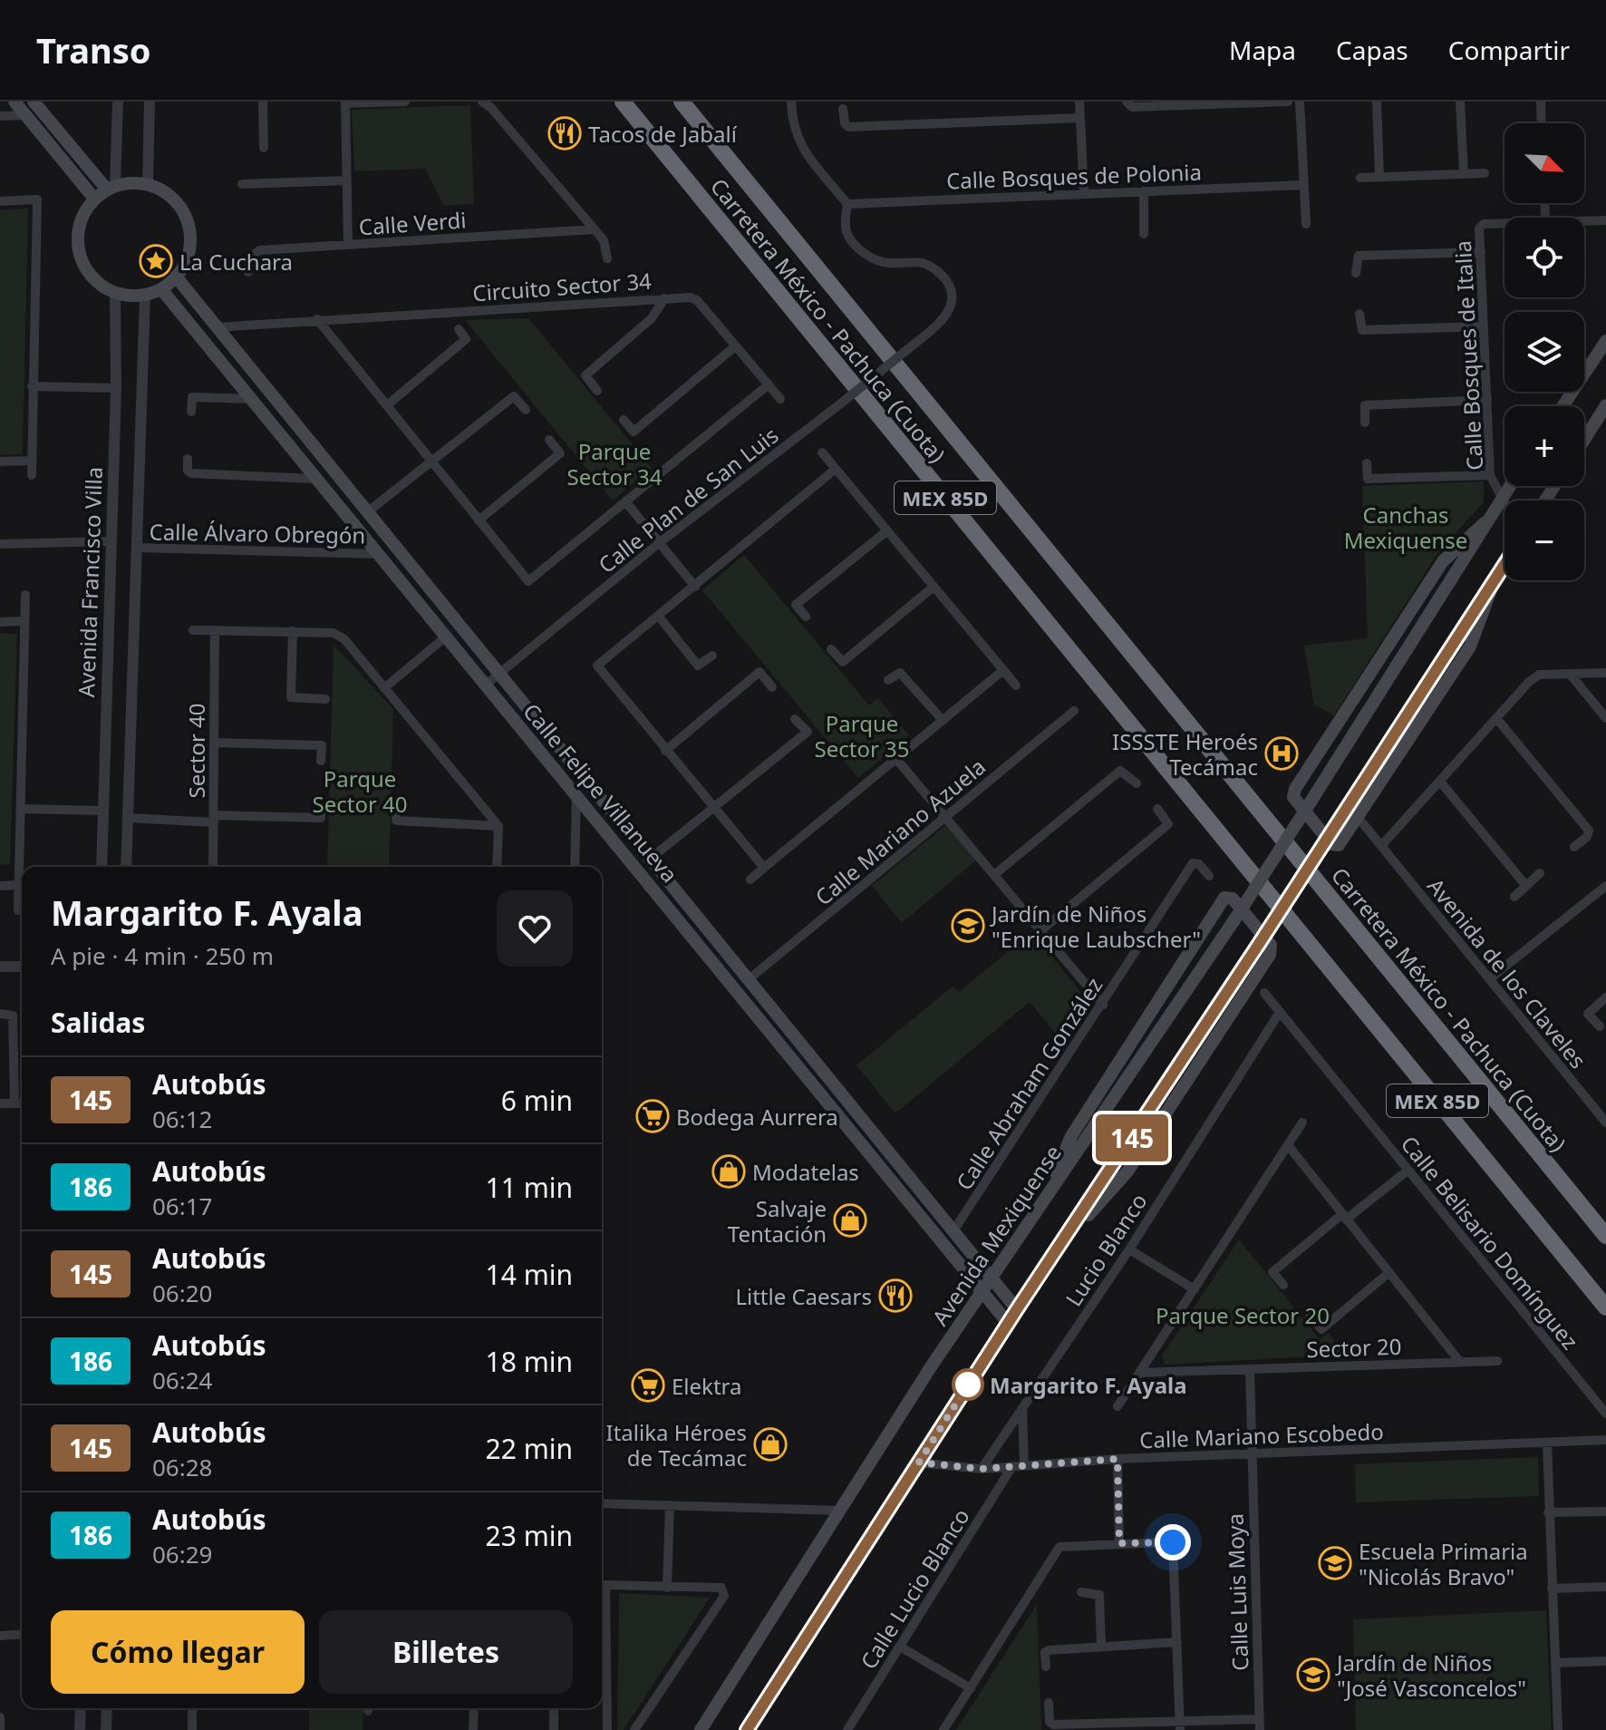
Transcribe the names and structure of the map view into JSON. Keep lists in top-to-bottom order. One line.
{"streets":{"highway":["Carretera México - Pachuca (Cuota)","MEX 85D"],"main road":["Calle Felipe Villanueva","Avenida Mexiquense"],"street":["Calle Bosques de Polonia","Calle Verdi","Circuito Sector 34","Calle Bosques de Italia","Calle Plan de San Luis","Calle Álvaro Obregón","Avenida Francisco Villa","Sector 40","Calle Mariano Azuela","Avenida de los Claveles","Calle Abraham González","Calle Belisario Domínguez","Lucio Blanco","Sector 20","Calle Mariano Escobedo","Calle Lucio Blanco","Calle Luis Moya"]},"crossings":[["Calle Bosques de Polonia","Calle Plan de San Luis"],["Circuito Sector 34","Calle Felipe Villanueva"],["Calle Bosques de Italia","Avenida Mexiquense"],["Calle Plan de San Luis","Calle Felipe Villanueva"],["Calle Álvaro Obregón","Avenida Francisco Villa"],["Calle Álvaro Obregón","Calle Felipe Villanueva"],["Avenida Francisco Villa","Calle Felipe Villanueva"],["Calle Felipe Villanueva","Calle Mariano Azuela"],["Calle Felipe Villanueva","Calle Abraham González"],["Calle Felipe Villanueva","Avenida Mexiquense"],["Calle Belisario Domínguez","Lucio Blanco"],["Lucio Blanco","Calle Mariano Escobedo"],["Calle Mariano Escobedo","Calle Lucio Blanco"],["Calle Mariano Escobedo","Calle Luis Moya"]],"parks":["Parque Sector 34","Canchas Mexiquense","Parque Sector 35","Parque Sector 40","Parque Sector 20"],"places":{"restaurant":["Tacos de Jabalí","Little Caesars"],"place":["La Cuchara"],"hospital":["ISSSTE Heroés Tecámac"],"school or university":["Jardín de Niños \"Enrique Laubscher\"","Escuela Primaria \"Nicolás Bravo\"","Jardín de Niños \"José Vasconcelos\""],"supermarket":["Bodega Aurrera","Elektra"],"shop":["Modatelas","Salvaje Tentación","Italika Héroes de Tecámac"],"other":["Margarito F. Ayala"]},"lines":["bus line 145"],"north":"bottom right","page":{"header":"Transo","nav":["Mapa","Capas","Compartir"],"on_map":"145","map_buttons":["+","−"],"heading":[["Margarito F. Ayala","A pie · 4 min · 250 m"],"Salidas"],"list":[{"mark":"145","name":"Autobús","note":"06:12","value":"6 min"},{"mark":"186","name":"Autobús","note":"06:17","value":"11 min"},{"mark":"145","name":"Autobús","note":"06:20","value":"14 min"},{"mark":"186","name":"Autobús","note":"06:24","value":"18 min"},{"mark":"145","name":"Autobús","note":"06:28","value":"22 min"},{"mark":"186","name":"Autobús","note":"06:29","value":"23 min"}],"buttons":["Cómo llegar","Billetes"]}}
